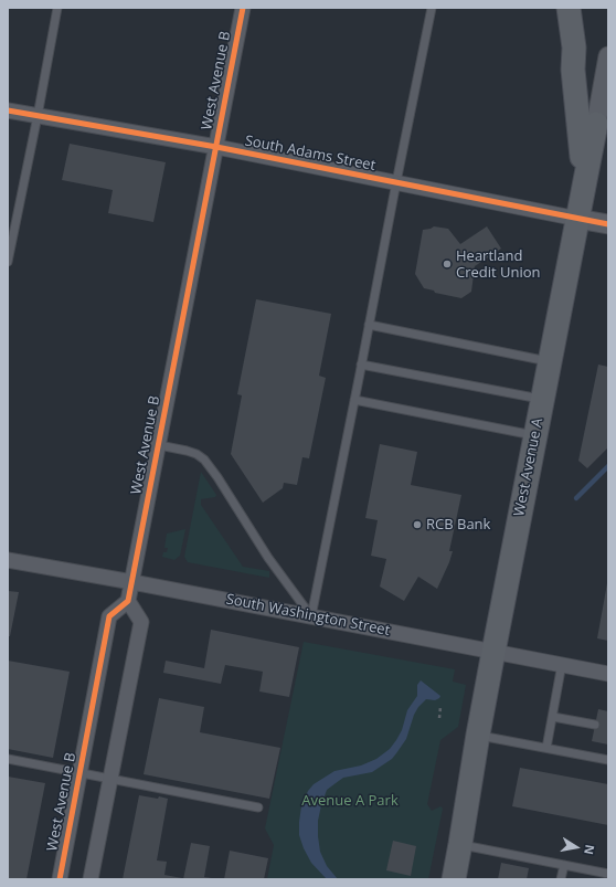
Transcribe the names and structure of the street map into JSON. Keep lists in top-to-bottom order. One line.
{"streets":{"main road":["West Avenue A"],"street":["West Avenue B","South Adams Street","South Washington Street"]},"crossings":[["West Avenue B","South Adams Street"],["West Avenue B","South Washington Street"],["South Adams Street","West Avenue A"],["West Avenue A","South Washington Street"]],"parks":["Avenue A Park"],"places":["Heartland Credit Union","RCB Bank"],"north":"right"}
